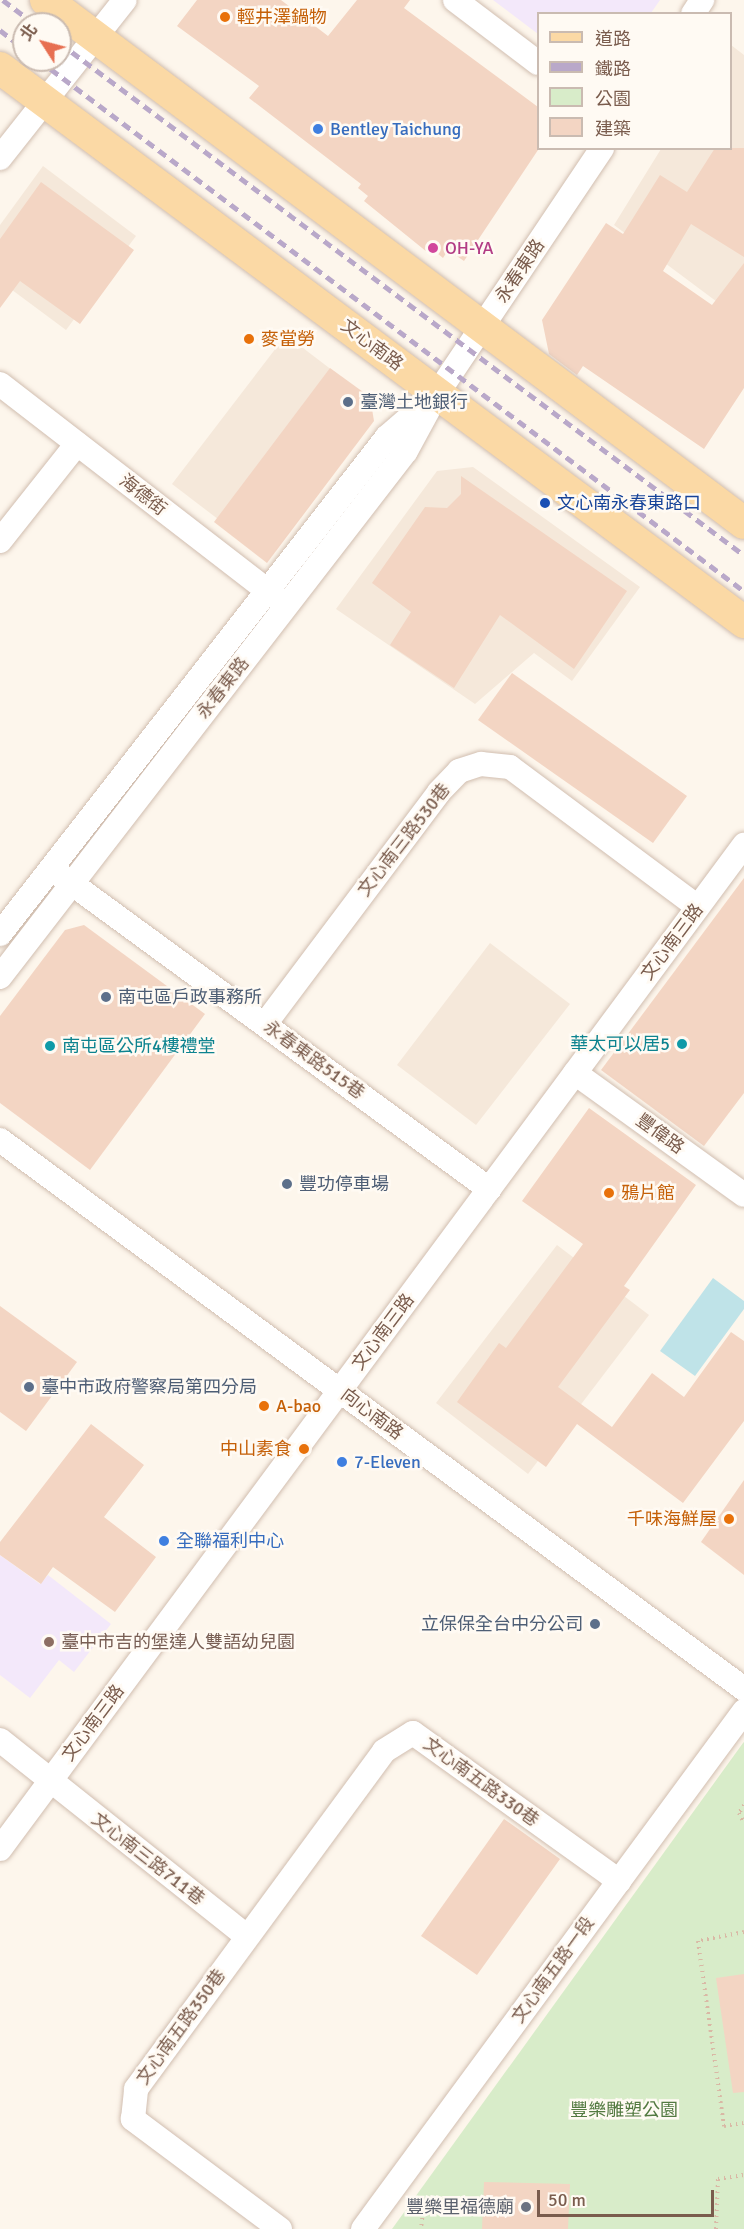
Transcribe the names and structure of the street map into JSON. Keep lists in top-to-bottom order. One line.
{"streets":{"main road":["文心南路"],"street":["永春東路","海德街","文心南三路530巷","文心南三路","永春東路515巷","豐偉路","向心南路","文心南五路330巷","文心南三路711巷","文心南五路一段","文心南五路350巷"]},"crossings":[["永春東路","文心南路"],["永春東路","海德街"],["永春東路","永春東路515巷"],["文心南三路530巷","文心南三路"],["文心南三路530巷","永春東路515巷"],["文心南三路","永春東路515巷"],["文心南三路","豐偉路"],["文心南三路","向心南路"],["文心南三路","文心南三路711巷"],["文心南五路330巷","文心南三路711巷"],["文心南五路330巷","文心南五路一段"],["文心南五路330巷","文心南五路350巷"],["文心南三路711巷","文心南五路350巷"]],"parks":["豐樂雕塑公園"],"places":["輕井澤鍋物","Bentley Taichung","OH-YA","麥當勞","臺灣土地銀行","文心南永春東路口","南屯區戶政事務所","華太可以居5","南屯區公所4樓禮堂","豐功停車場","鴉片館","臺中市政府警察局第四分局","A-bao","中山素食","7-Eleven","千味海鮮屋","全聯福利中心","立保保全台中分公司","臺中市吉的堡達人雙語幼兒園","豐樂里福德廟"],"legend":["道路","鐵路","公園","建築"],"scale_bar":"50 m","north":"top left"}
